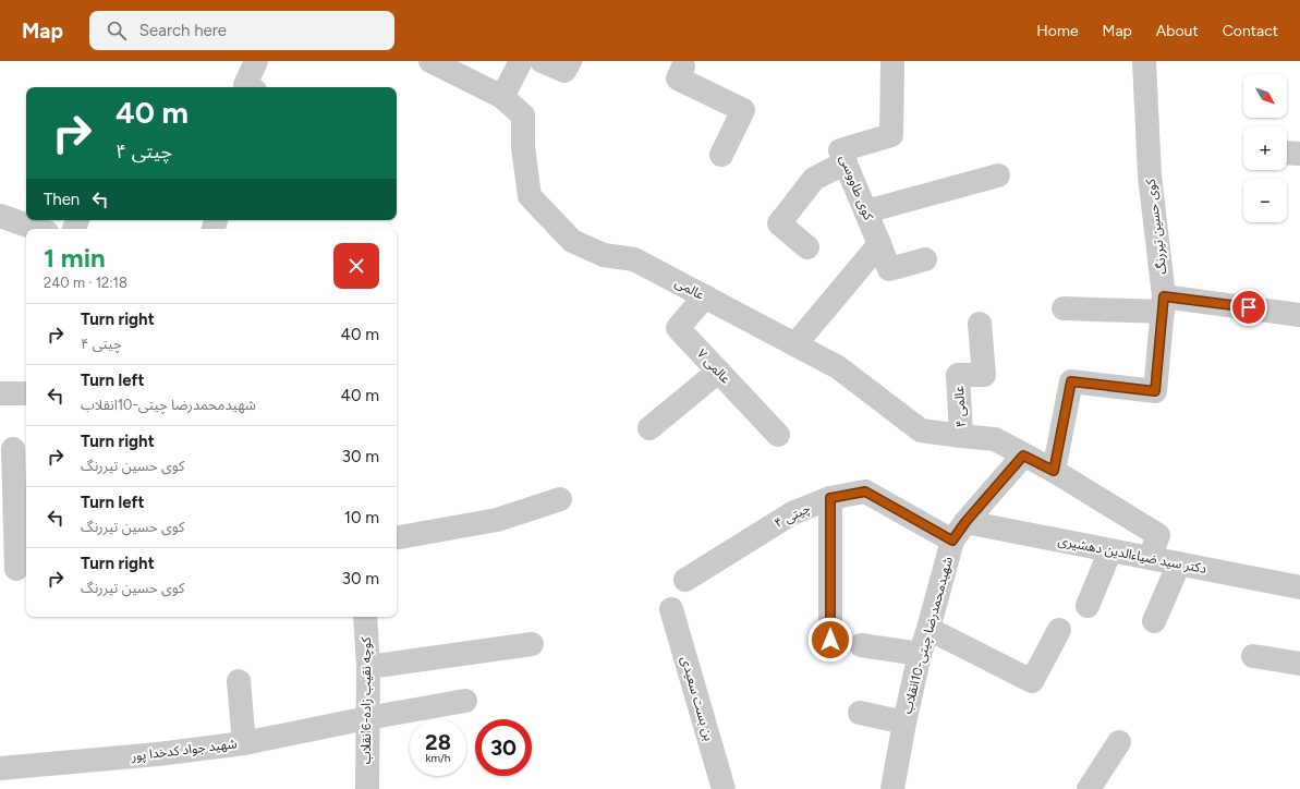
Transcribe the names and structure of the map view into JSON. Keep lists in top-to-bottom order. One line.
{"streets":{"street":["کوی طاووسی","کوی حسین تیررنگ","عالمی","عالمی ۷","عالمی ۴","چیتی ۴","دکتر سید ضیاءالدین دهشیری","شهیدمحمدرضا چیتی-10انقلاب","بن بست سعیدی","کوچه نقیب زاده-6انقلاب","شهید جواد کدخدا پور"]},"crossings":[["عالمی","عالمی ۷"],["عالمی","عالمی ۴"],["عالمی","شهیدمحمدرضا چیتی-10انقلاب"],["چیتی ۴","دکتر سید ضیاءالدین دهشیری"],["چیتی ۴","شهیدمحمدرضا چیتی-10انقلاب"],["دکتر سید ضیاءالدین دهشیری","شهیدمحمدرضا چیتی-10انقلاب"],["کوچه نقیب زاده-6انقلاب","شهید جواد کدخدا پور"]],"north":"bottom right","page":{"header":"Map","search":"Search here","nav":["Home","Map","About","Contact"],"map_buttons":["+","−"],"turn":["40 m","چیتی ۴"],"then":"Then","heading":["1 min","240 m · 12:18"],"list":[{"name":"Turn right","note":"چیتی ۴","value":"40 m"},{"name":"Turn left","note":"شهیدمحمدرضا چیتی-10انقلاب","value":"40 m"},{"name":"Turn right","note":"کوی حسین تیررنگ","value":"30 m"},{"name":"Turn left","note":"کوی حسین تیررنگ","value":"10 m"},{"name":"Turn right","note":"کوی حسین تیررنگ","value":"30 m"}],"speed":"28 km/h","limit":"30"}}
